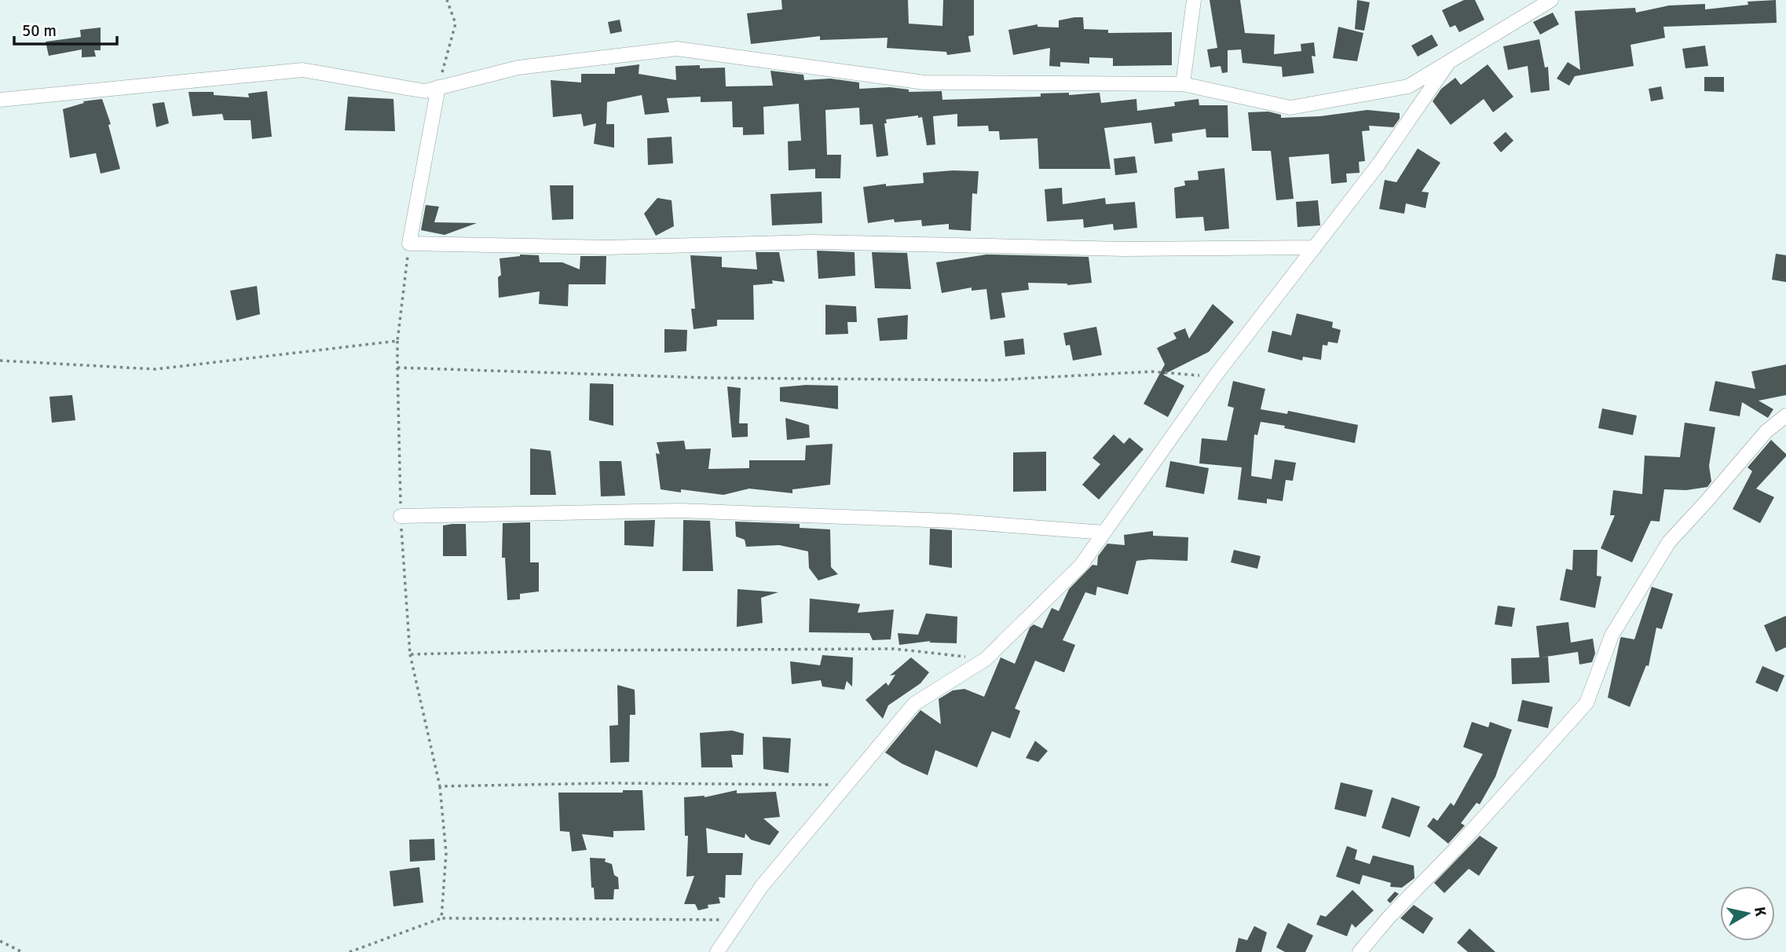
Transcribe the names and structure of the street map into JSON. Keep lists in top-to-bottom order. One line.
{"scale_bar":"50 m","north":"right"}
